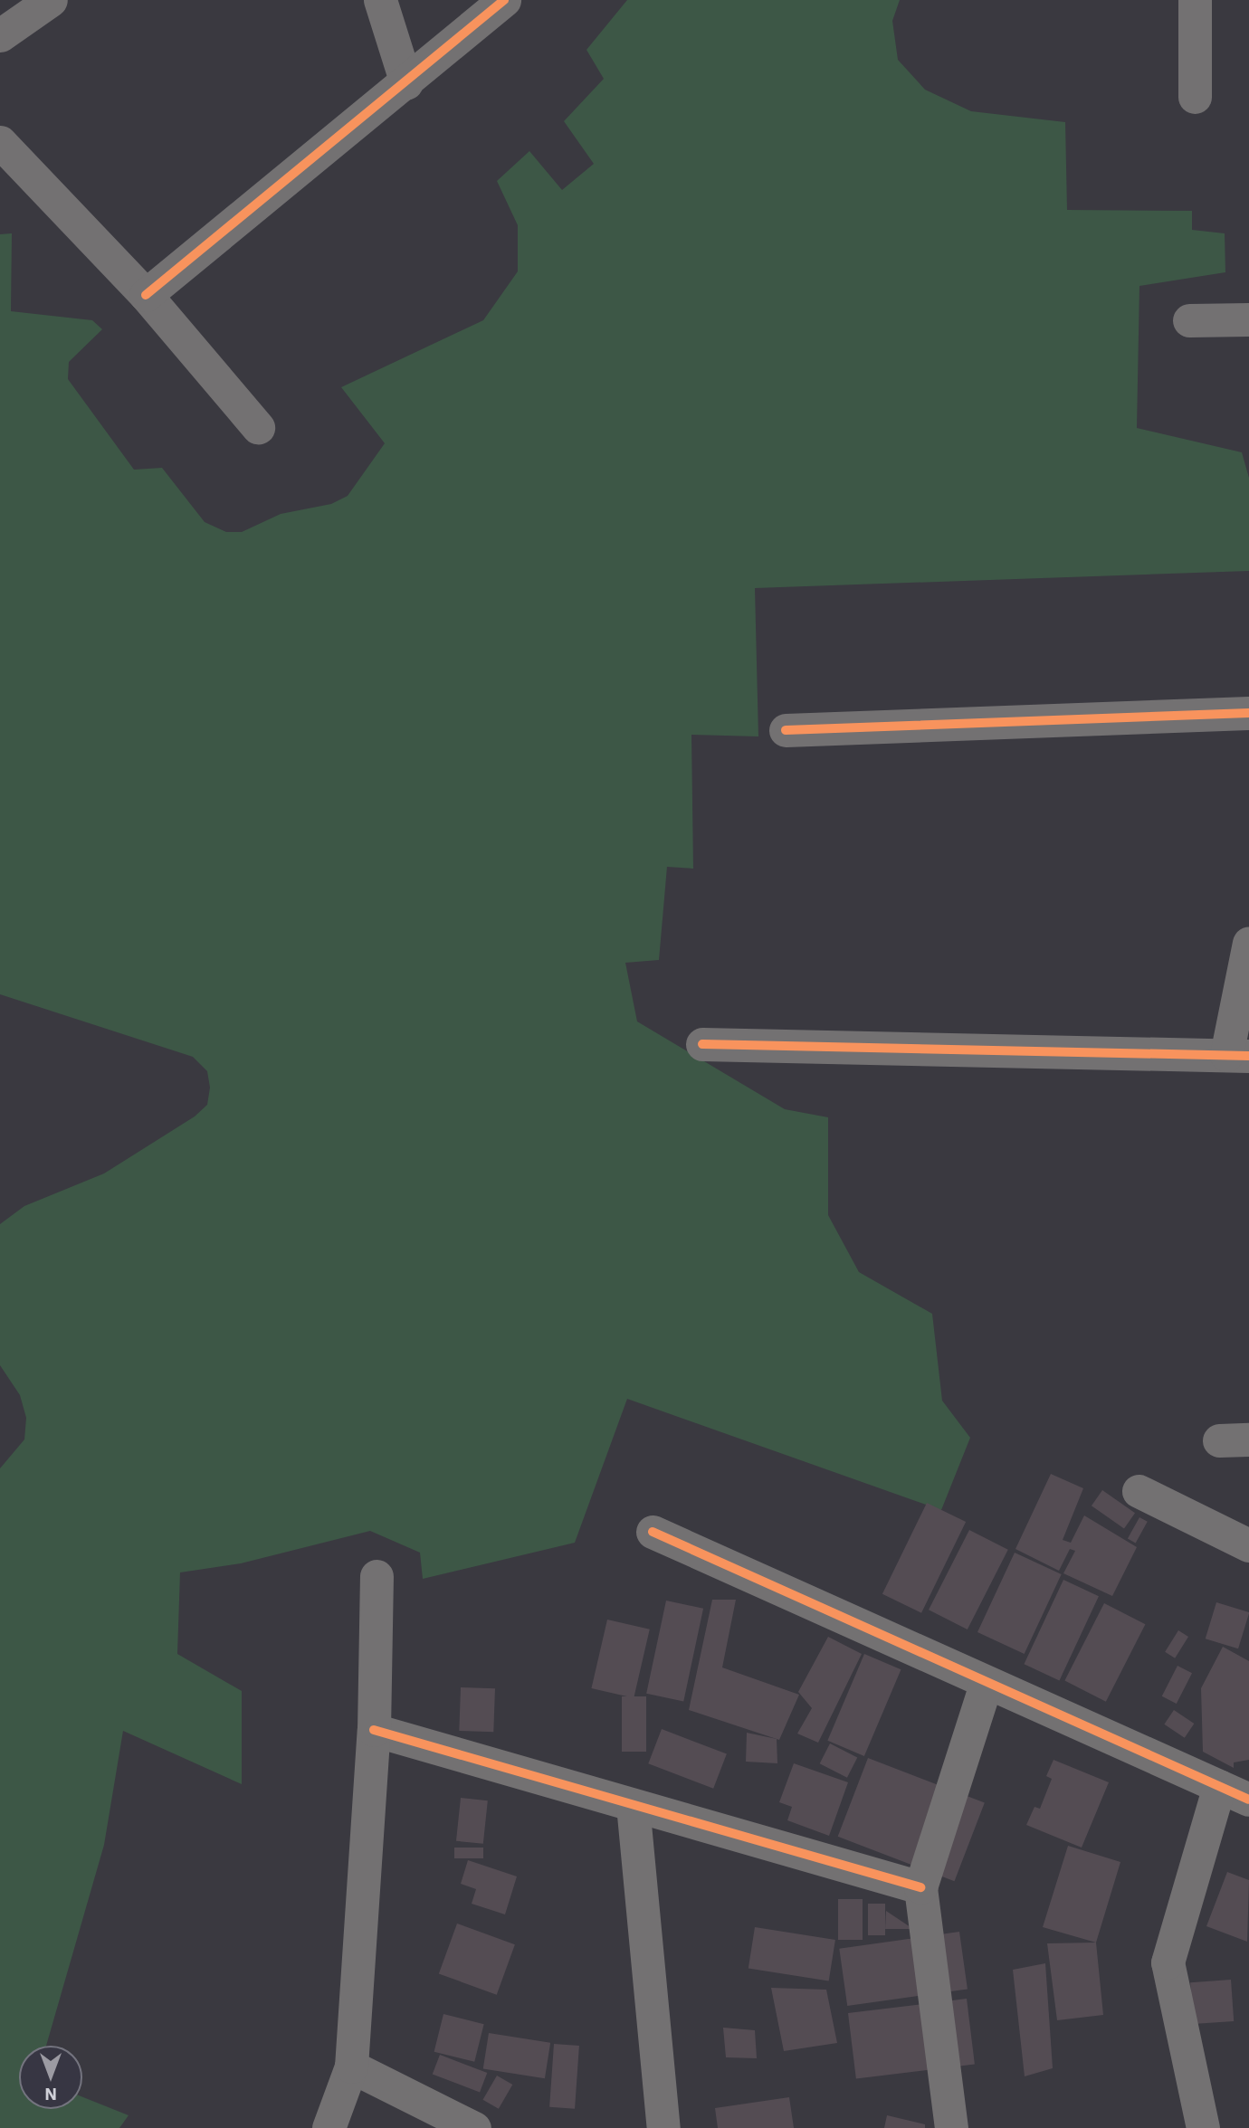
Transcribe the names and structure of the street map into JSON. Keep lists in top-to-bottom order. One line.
{"north":"bottom"}
